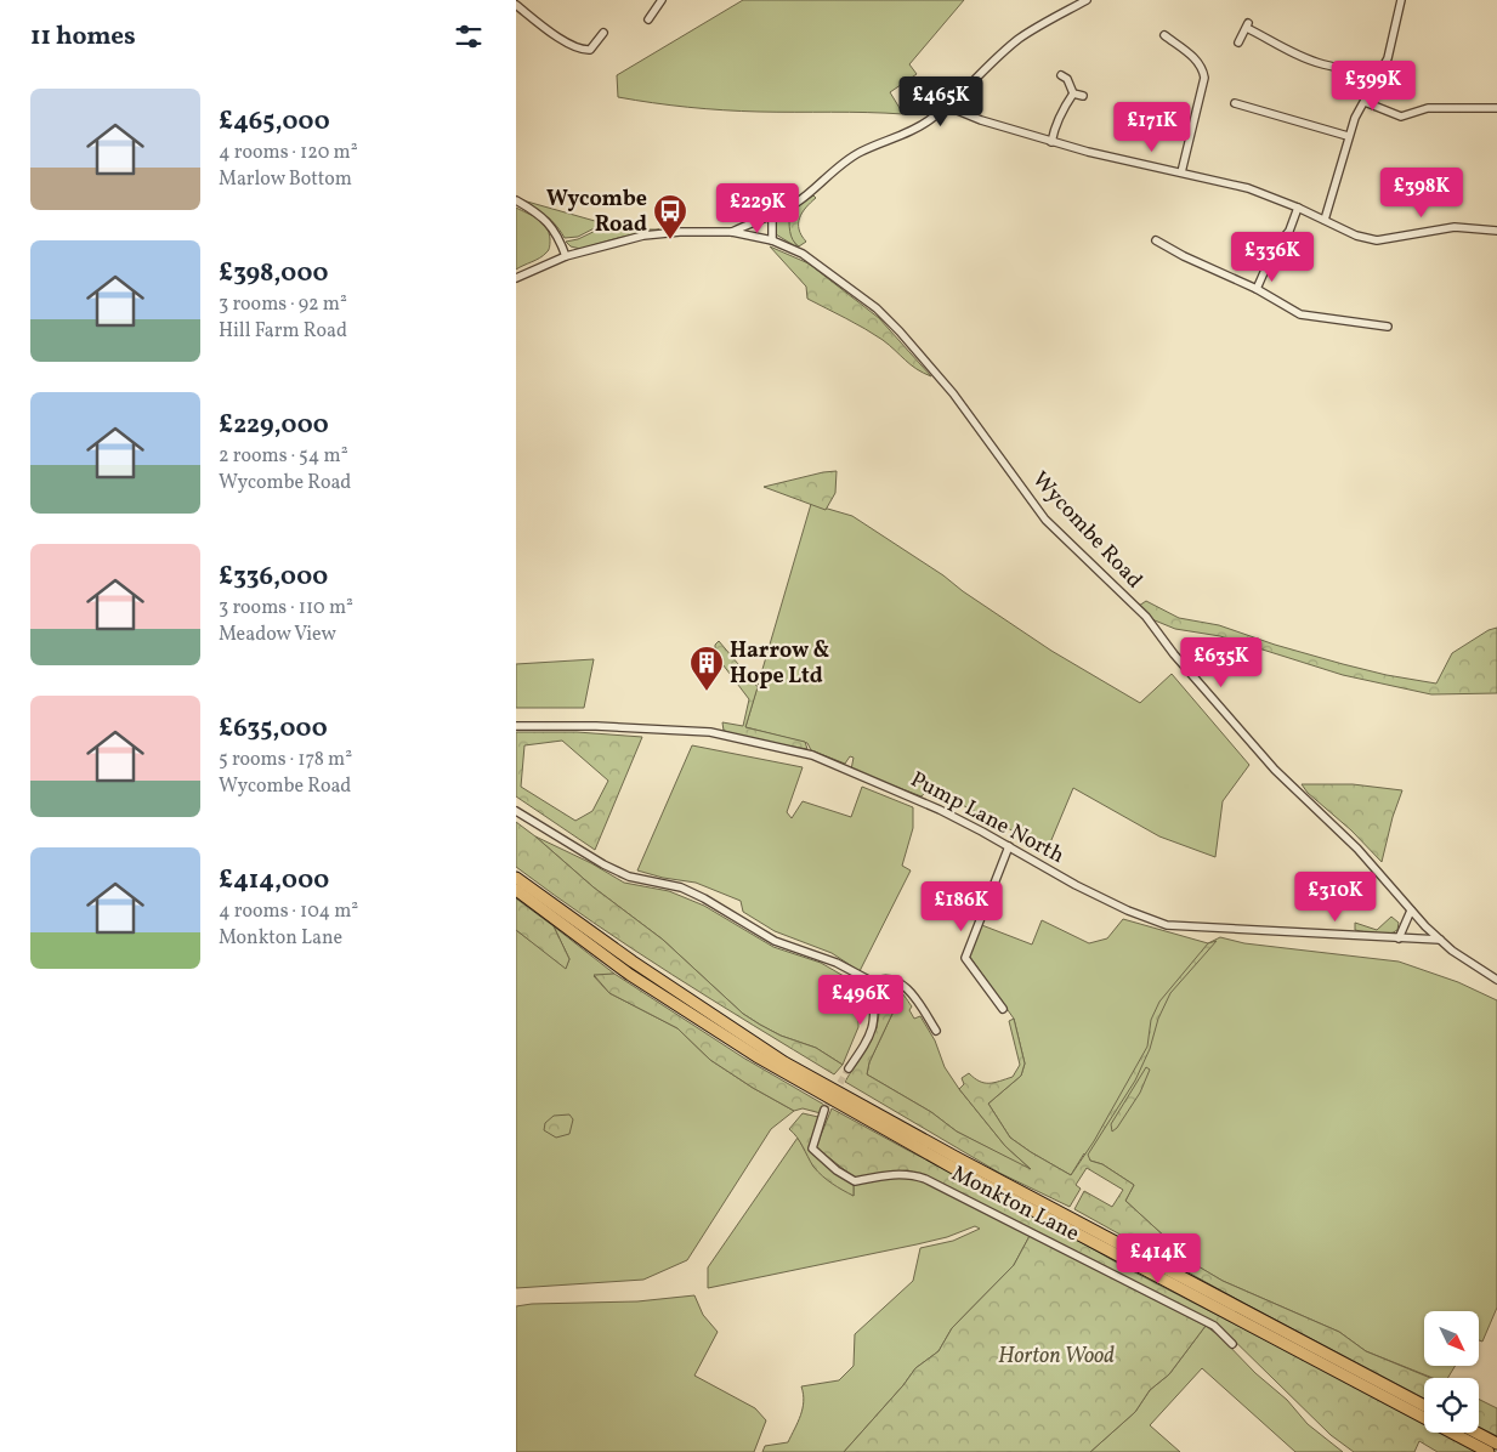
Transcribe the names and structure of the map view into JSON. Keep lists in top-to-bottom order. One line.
{"streets":{"street":["Wycombe Road","Pump Lane North","Monkton Lane"]},"crossings":[["Wycombe Road","Pump Lane North"]],"parks":["Horton Wood"],"places":{"bus stop":["Wycombe Road"],"building":["Harrow & Hope Ltd"]},"north":"bottom right","page":{"heading":"11 homes","price":["£399K","£465K","£171K","£398K","£229K","£336K","£635K","£310K","£186K","£496K","£414K"],"list":[{"name":"£465,000","note":"4 rooms · 120 m² · Marlow Bottom"},{"name":"£398,000","note":"3 rooms · 92 m² · Hill Farm Road"},{"name":"£229,000","note":"2 rooms · 54 m² · Wycombe Road"},{"name":"£336,000","note":"3 rooms · 110 m² · Meadow View"},{"name":"£635,000","note":"5 rooms · 178 m² · Wycombe Road"},{"name":"£414,000","note":"4 rooms · 104 m² · Monkton Lane"}]}}
